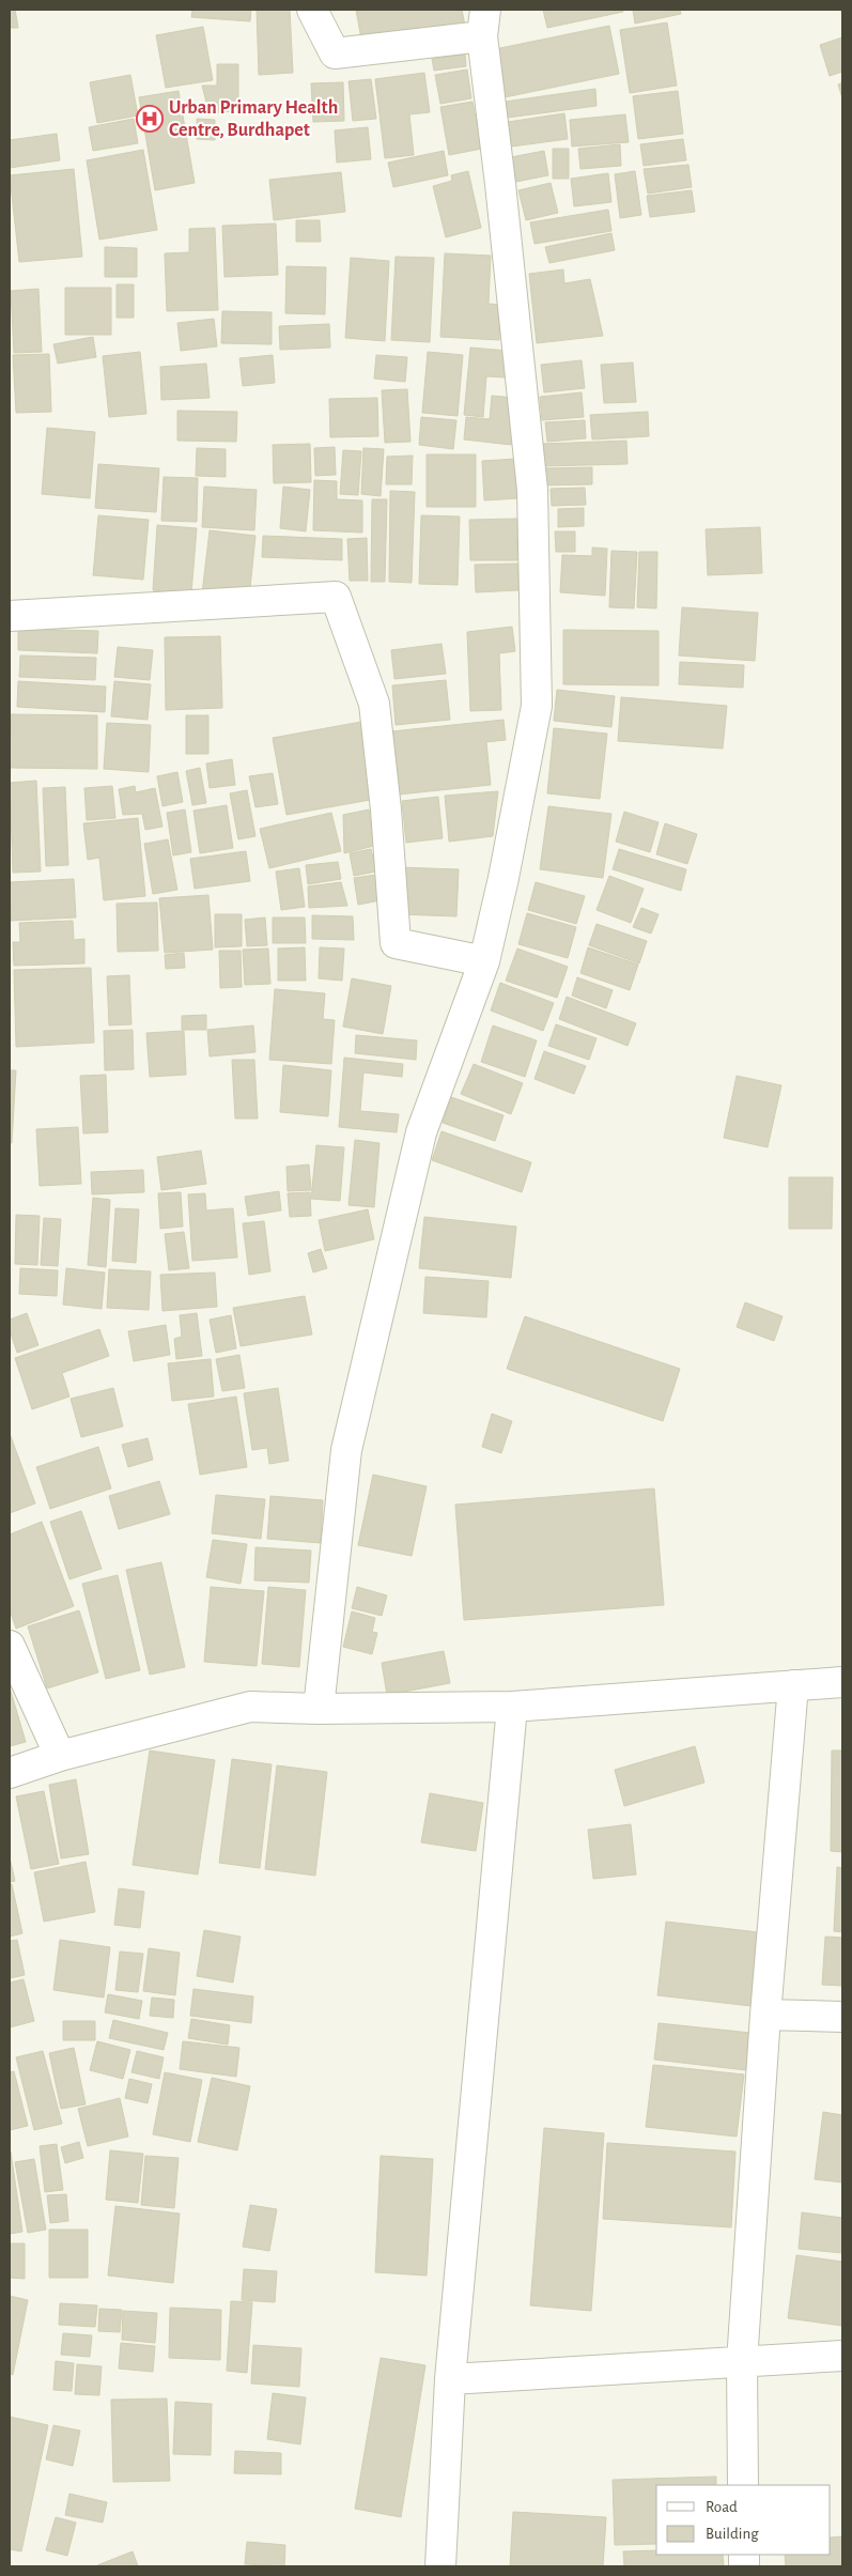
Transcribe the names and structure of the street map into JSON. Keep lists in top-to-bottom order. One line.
{"places":{"hospital":["Urban Primary Health Centre, Burdhapet"]},"legend":["Road","Building"]}
